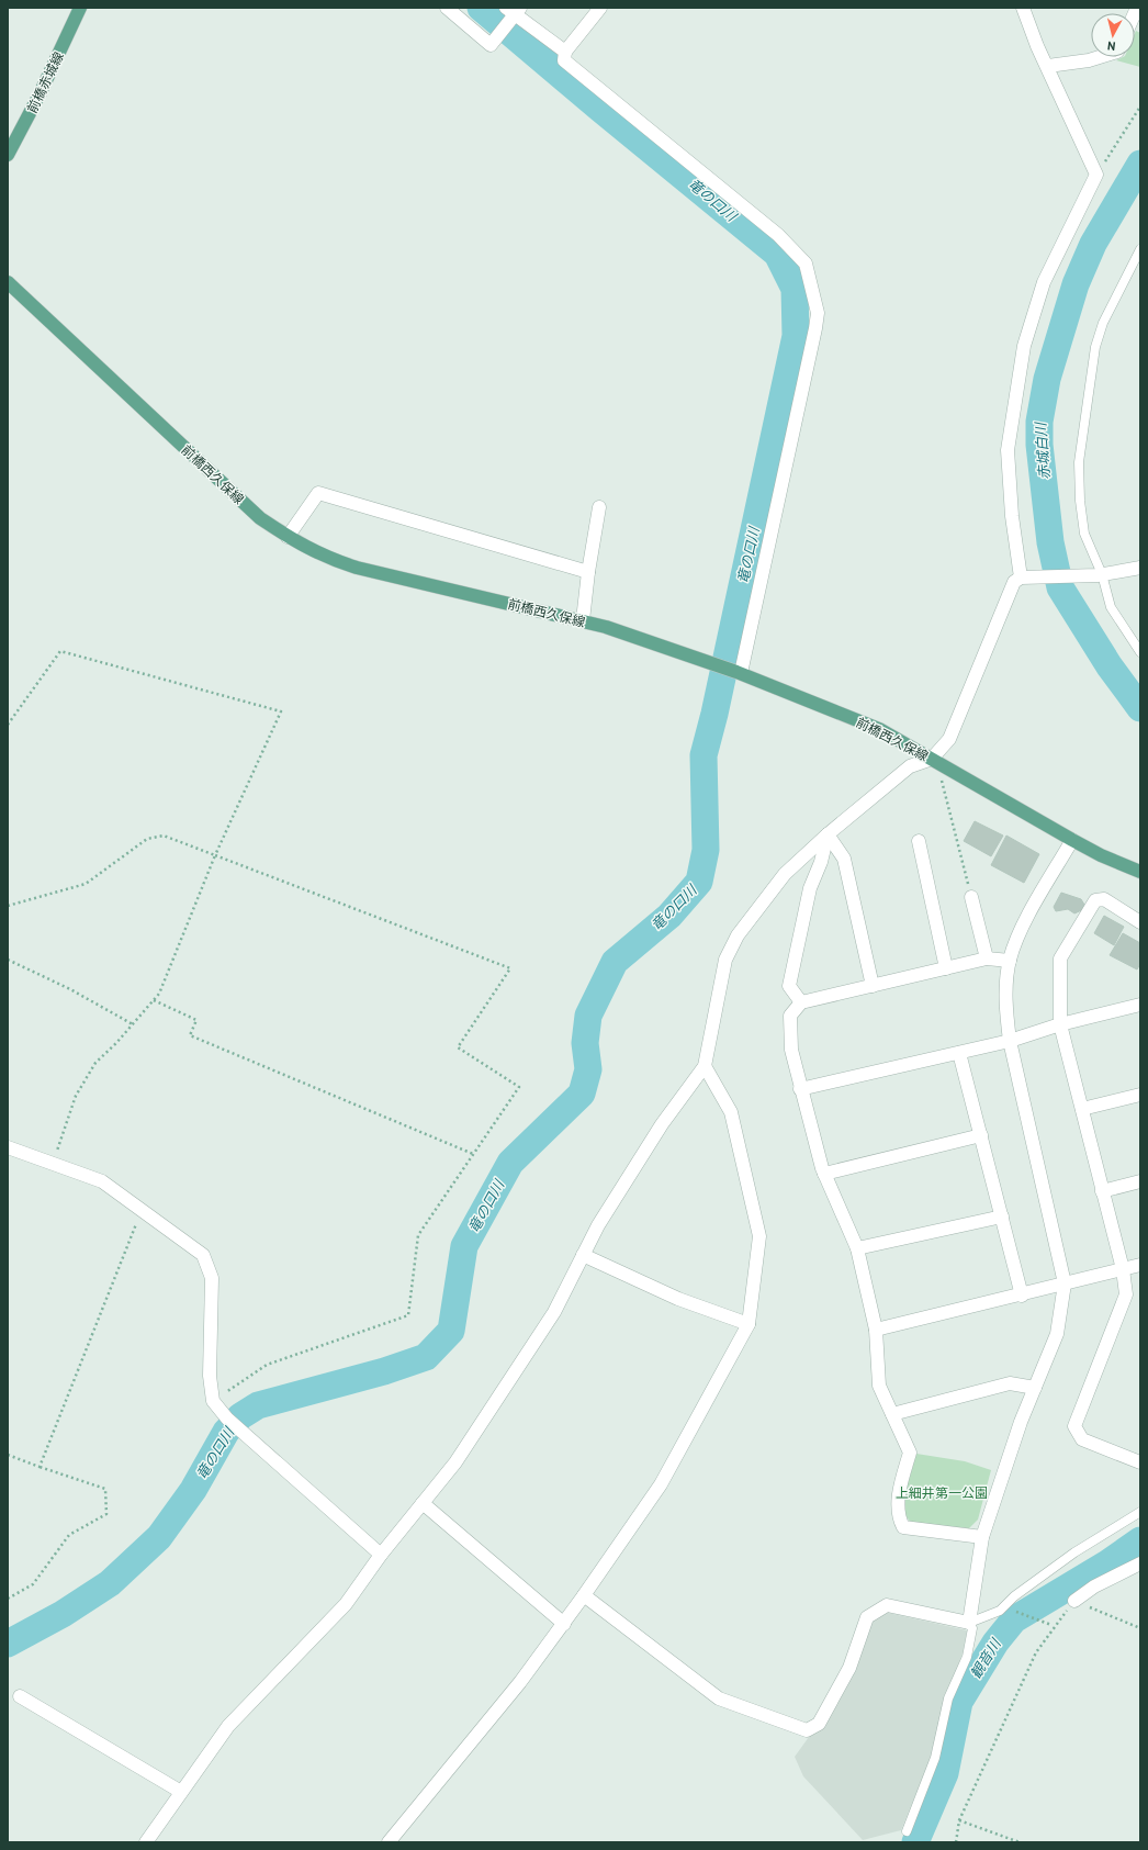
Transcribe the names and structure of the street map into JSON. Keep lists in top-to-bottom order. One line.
{"streets":{"main road":["前橋赤城線","前橋西久保線"]},"water":["竜の口川","赤城白川","観音川"],"parks":["上細井第一公園"],"north":"bottom"}
